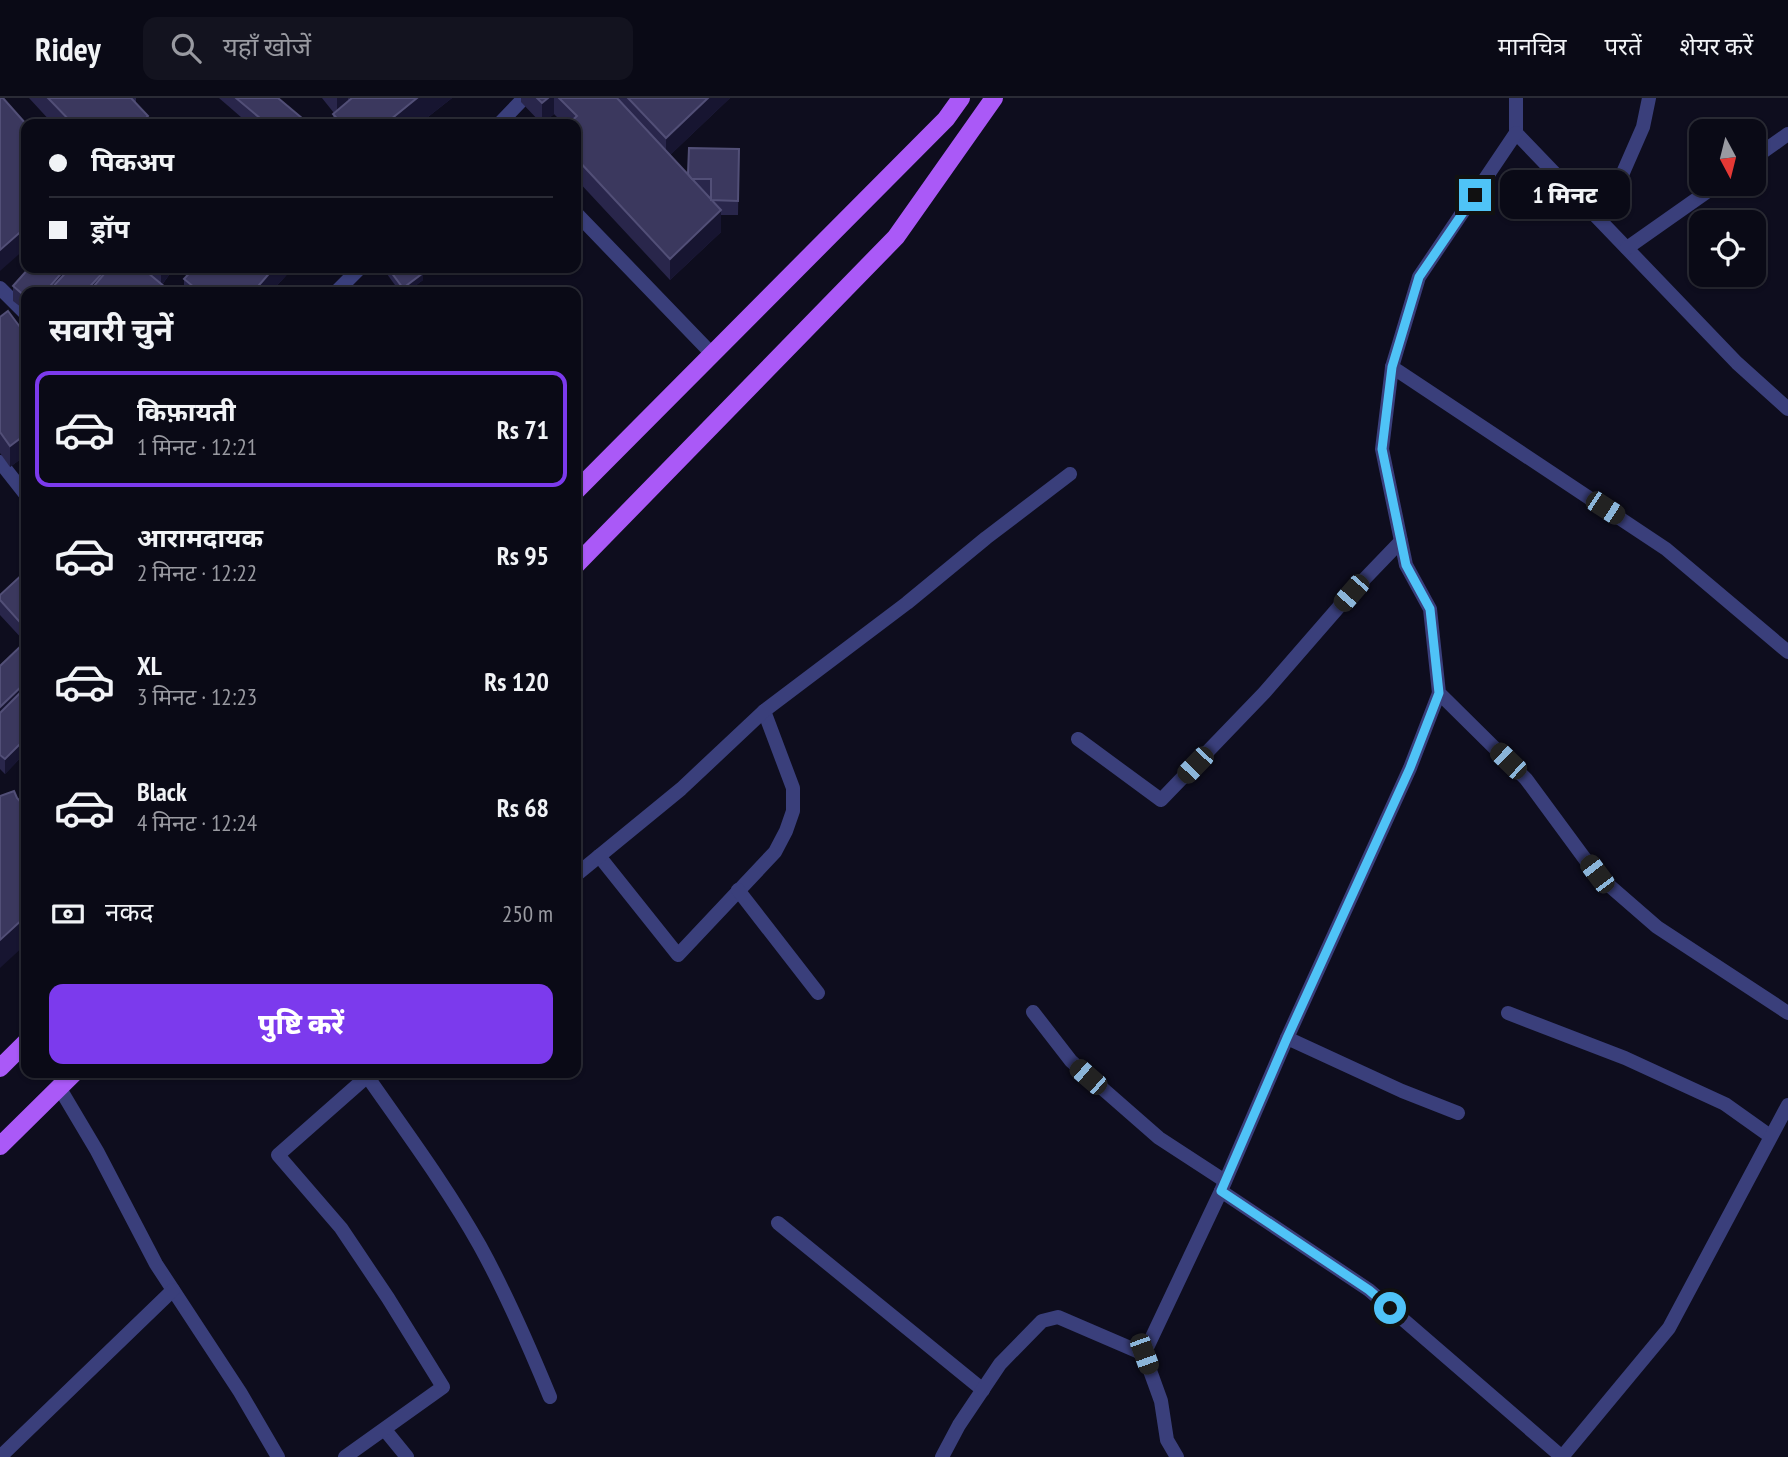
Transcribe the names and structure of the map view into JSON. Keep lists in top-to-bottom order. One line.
{"north":"bottom","page":{"header":"Ridey","search":"यहाँ खोजें","nav":["मानचित्र","परतें","शेयर करें"],"banner":["पिकअप","ड्रॉप"],"bubble":"1 मिनट","heading":"सवारी चुनें","list":[{"name":"किफ़ायती","note":"1 मिनट · 12:21","value":"Rs 71"},{"name":"आरामदायक","note":"2 मिनट · 12:22","value":"Rs 95"},{"name":"XL","note":"3 मिनट · 12:23","value":"Rs 120"},{"name":"Black","note":"4 मिनट · 12:24","value":"Rs 68"}],"pay":["नकद","250 m"],"buttons":"पुष्टि करें"}}
